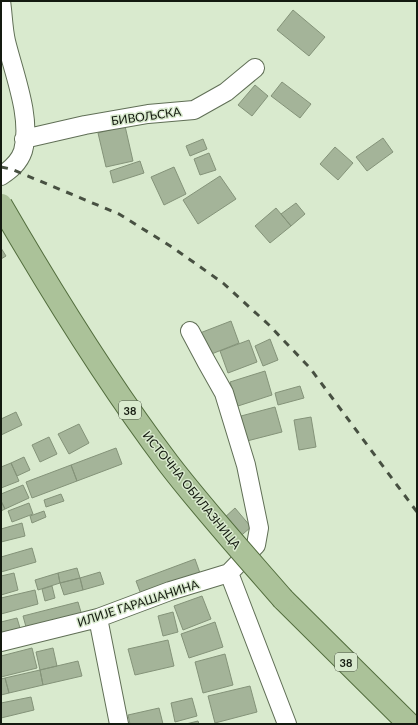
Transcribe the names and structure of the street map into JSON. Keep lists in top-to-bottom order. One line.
{"streets":{"main road":["38","ИСТОЧНА ОБИЛАЗНИЦА"],"street":["БИВОЉСКА","ИЛИЈЕ ГАРАШАНИНА"]}}
